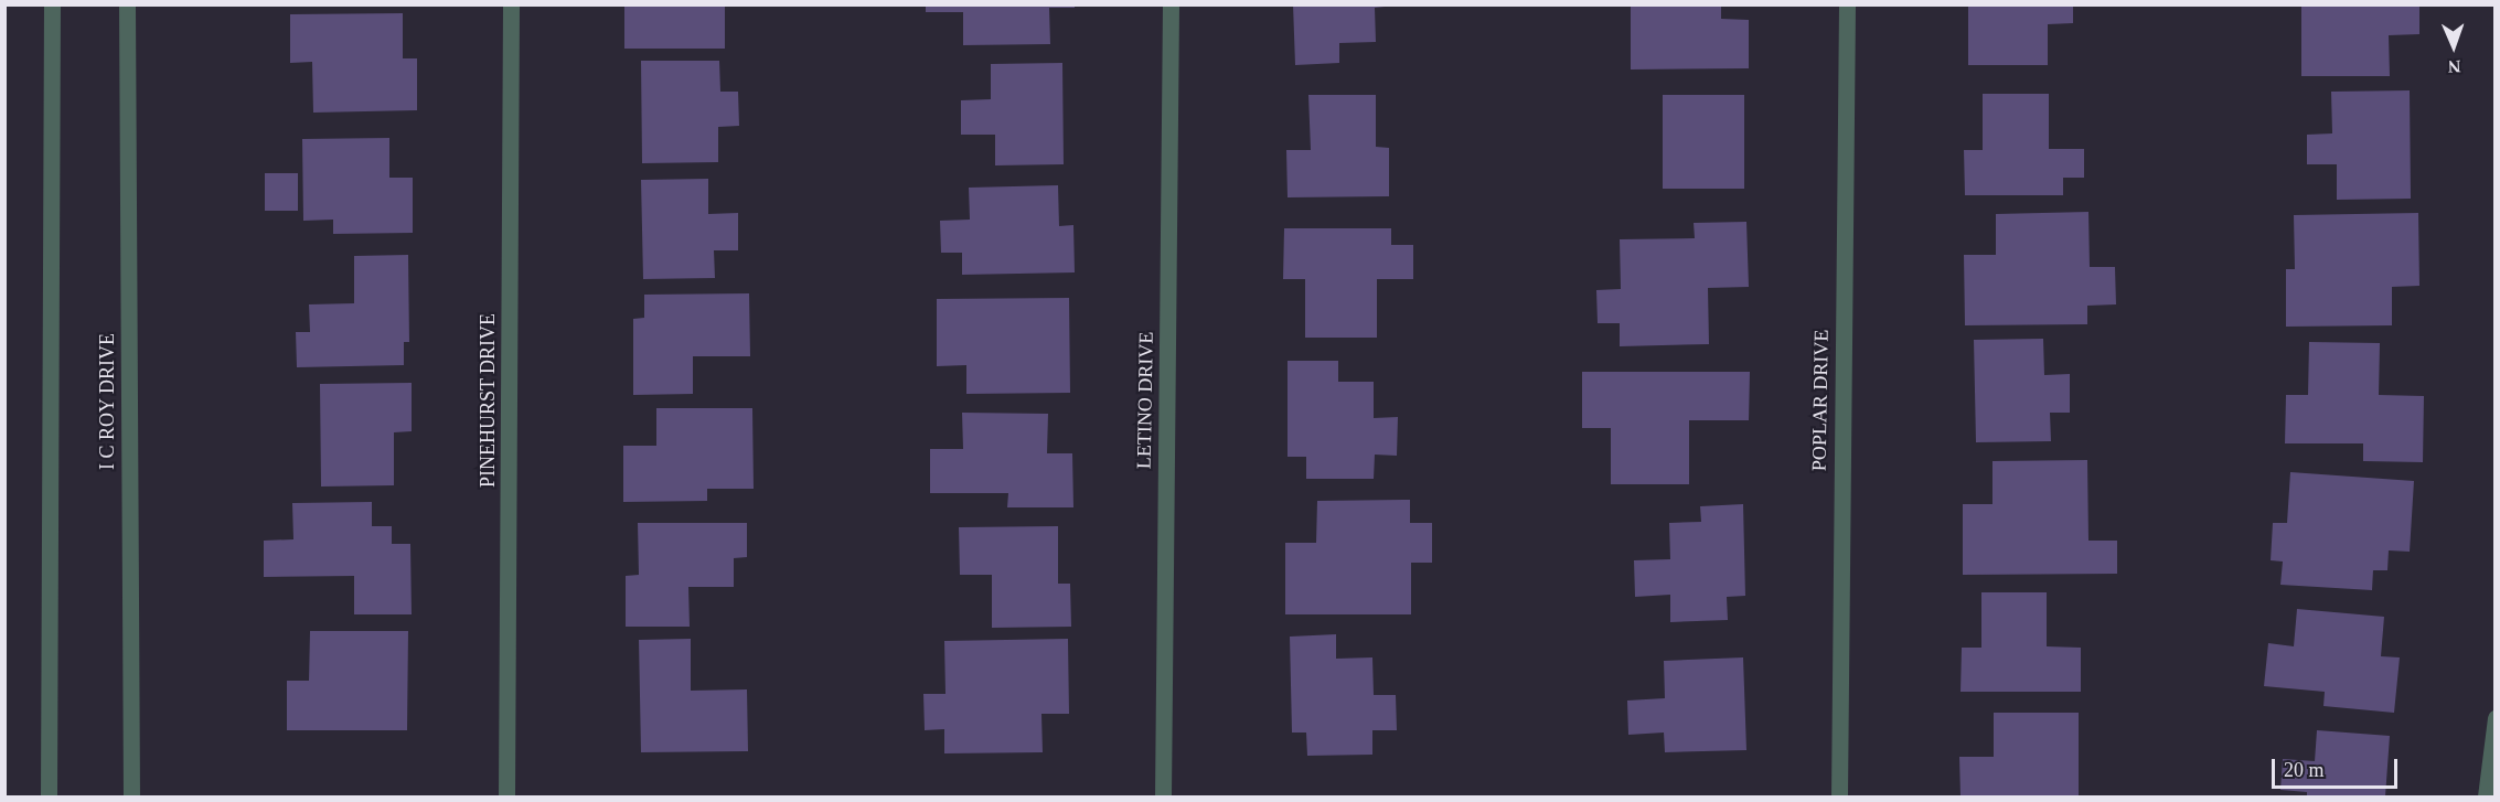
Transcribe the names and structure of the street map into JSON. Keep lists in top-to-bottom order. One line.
{"streets":{"street":["PINEHURST DRIVE","LETINO DRIVE","POPLAR DRIVE","I C ROY DRIVE"]},"scale_bar":"20 m","north":"bottom"}
